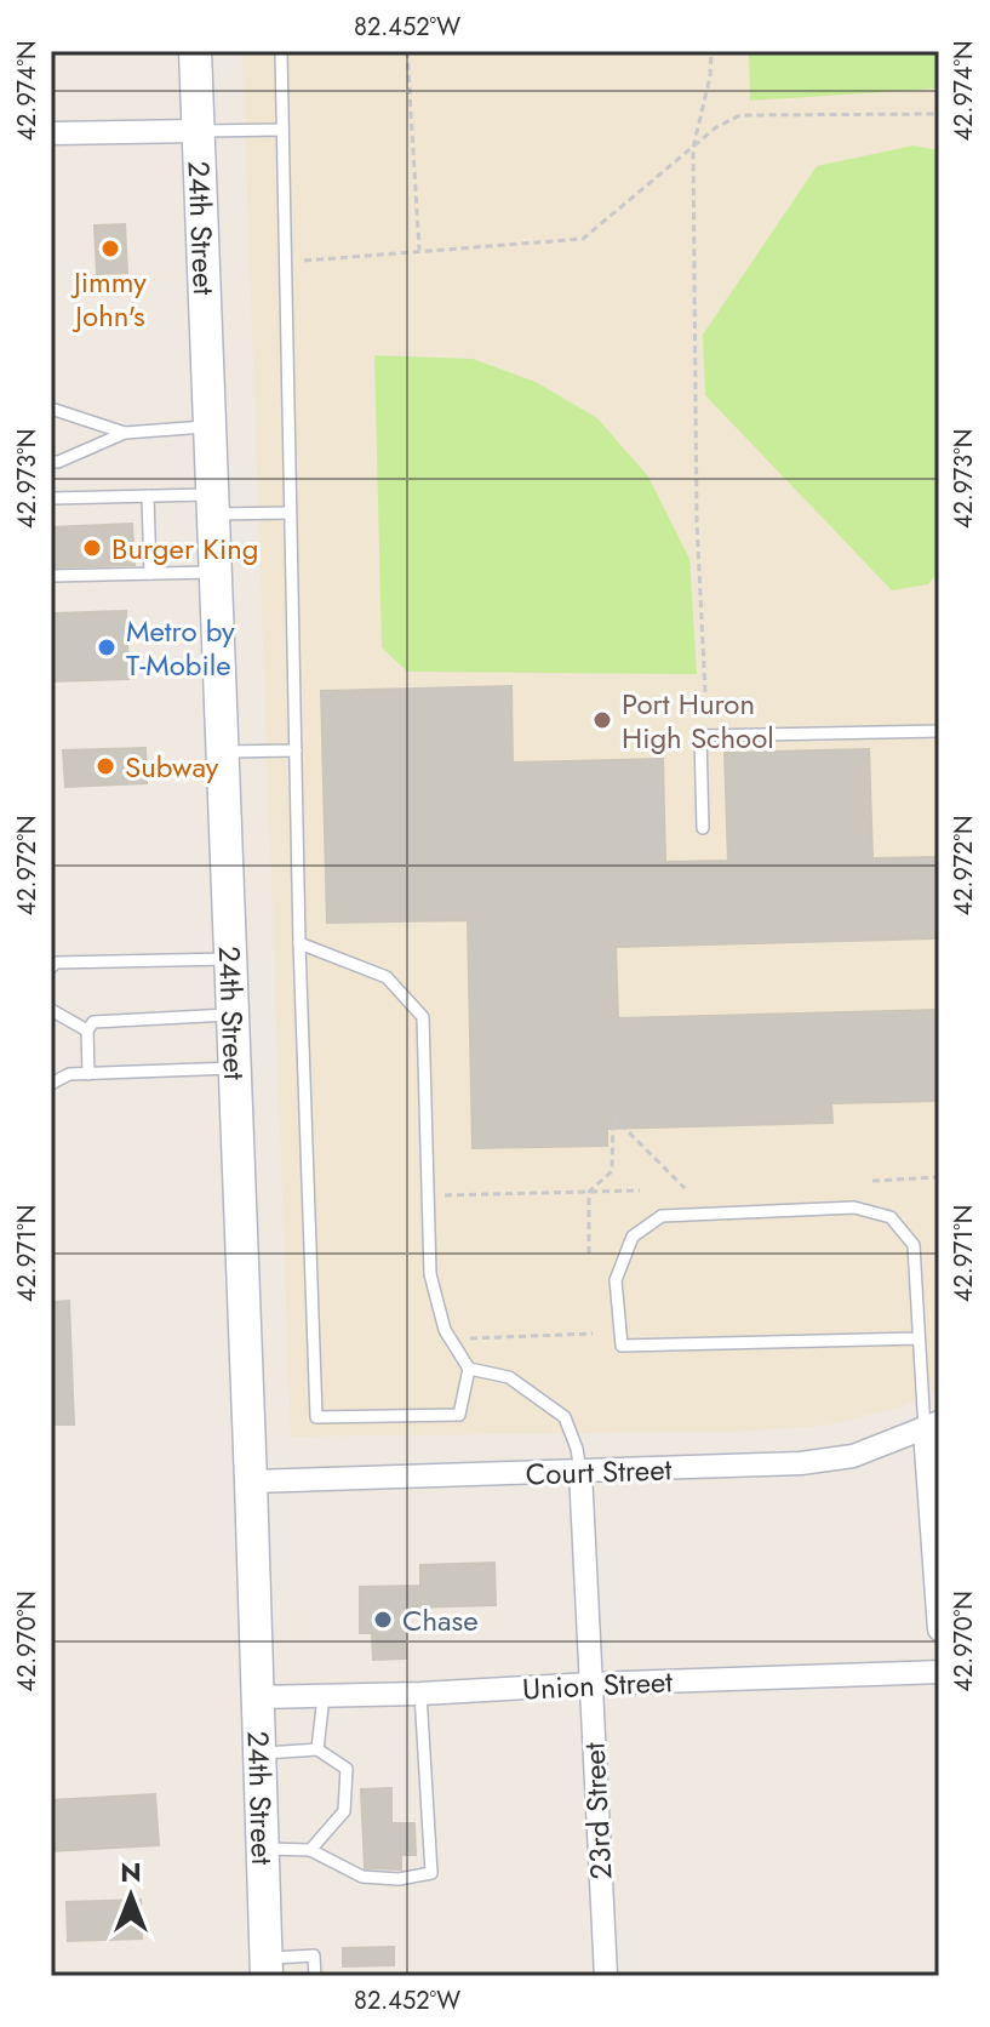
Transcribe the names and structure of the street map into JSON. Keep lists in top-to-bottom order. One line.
{"streets":{"street":["24th Street","Court Street","Union Street","23rd Street"]},"crossings":[["24th Street","Court Street"],["24th Street","Union Street"],["Court Street","23rd Street"],["Union Street","23rd Street"]],"places":["Jimmy John's","Burger King","Metro by T-Mobile","Port Huron High School","Subway","Chase"],"north":"top","coordinates":["82.452°W","42.974°N","42.973°N","42.972°N","42.971°N","42.970°N"]}
